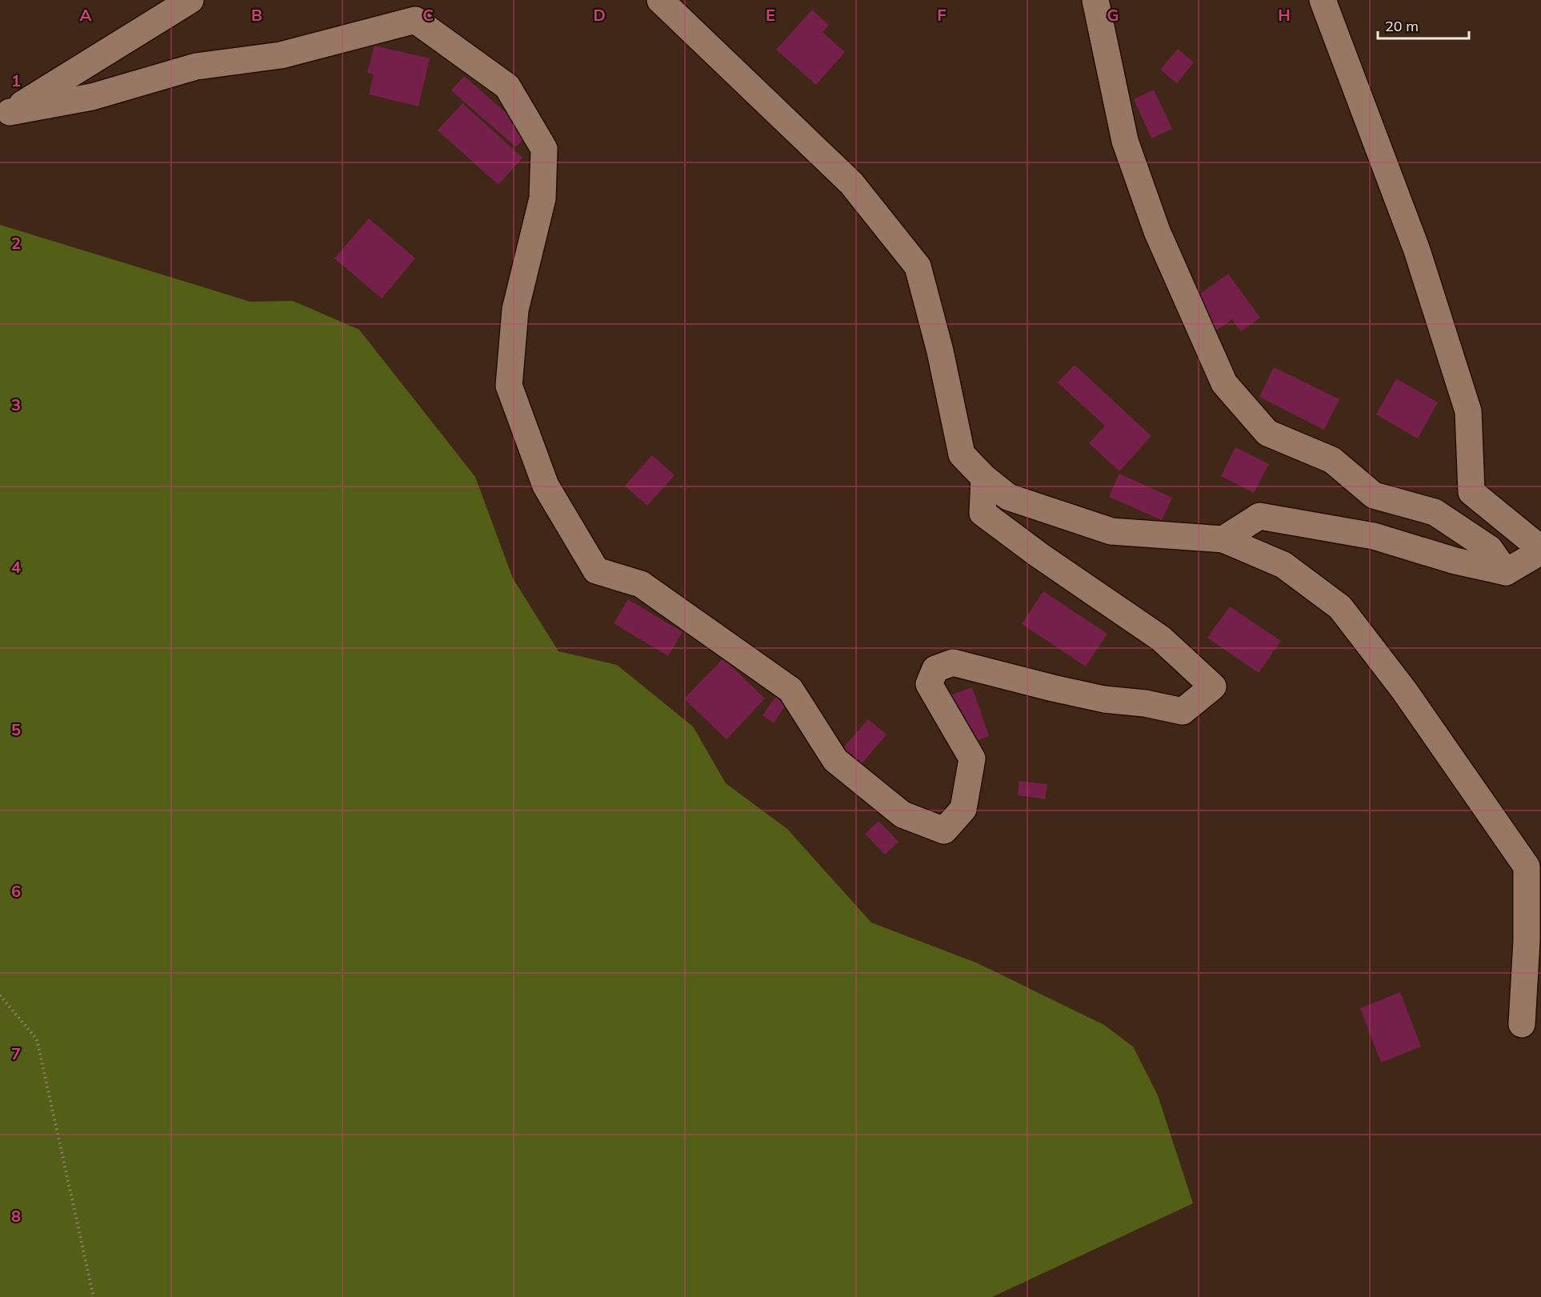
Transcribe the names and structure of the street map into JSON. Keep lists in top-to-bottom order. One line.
{"scale_bar":"20 m","grid":{"columns":["A","B","C","D","E","F","G","H"],"rows":["1","2","3","4","5","6","7","8"]}}
